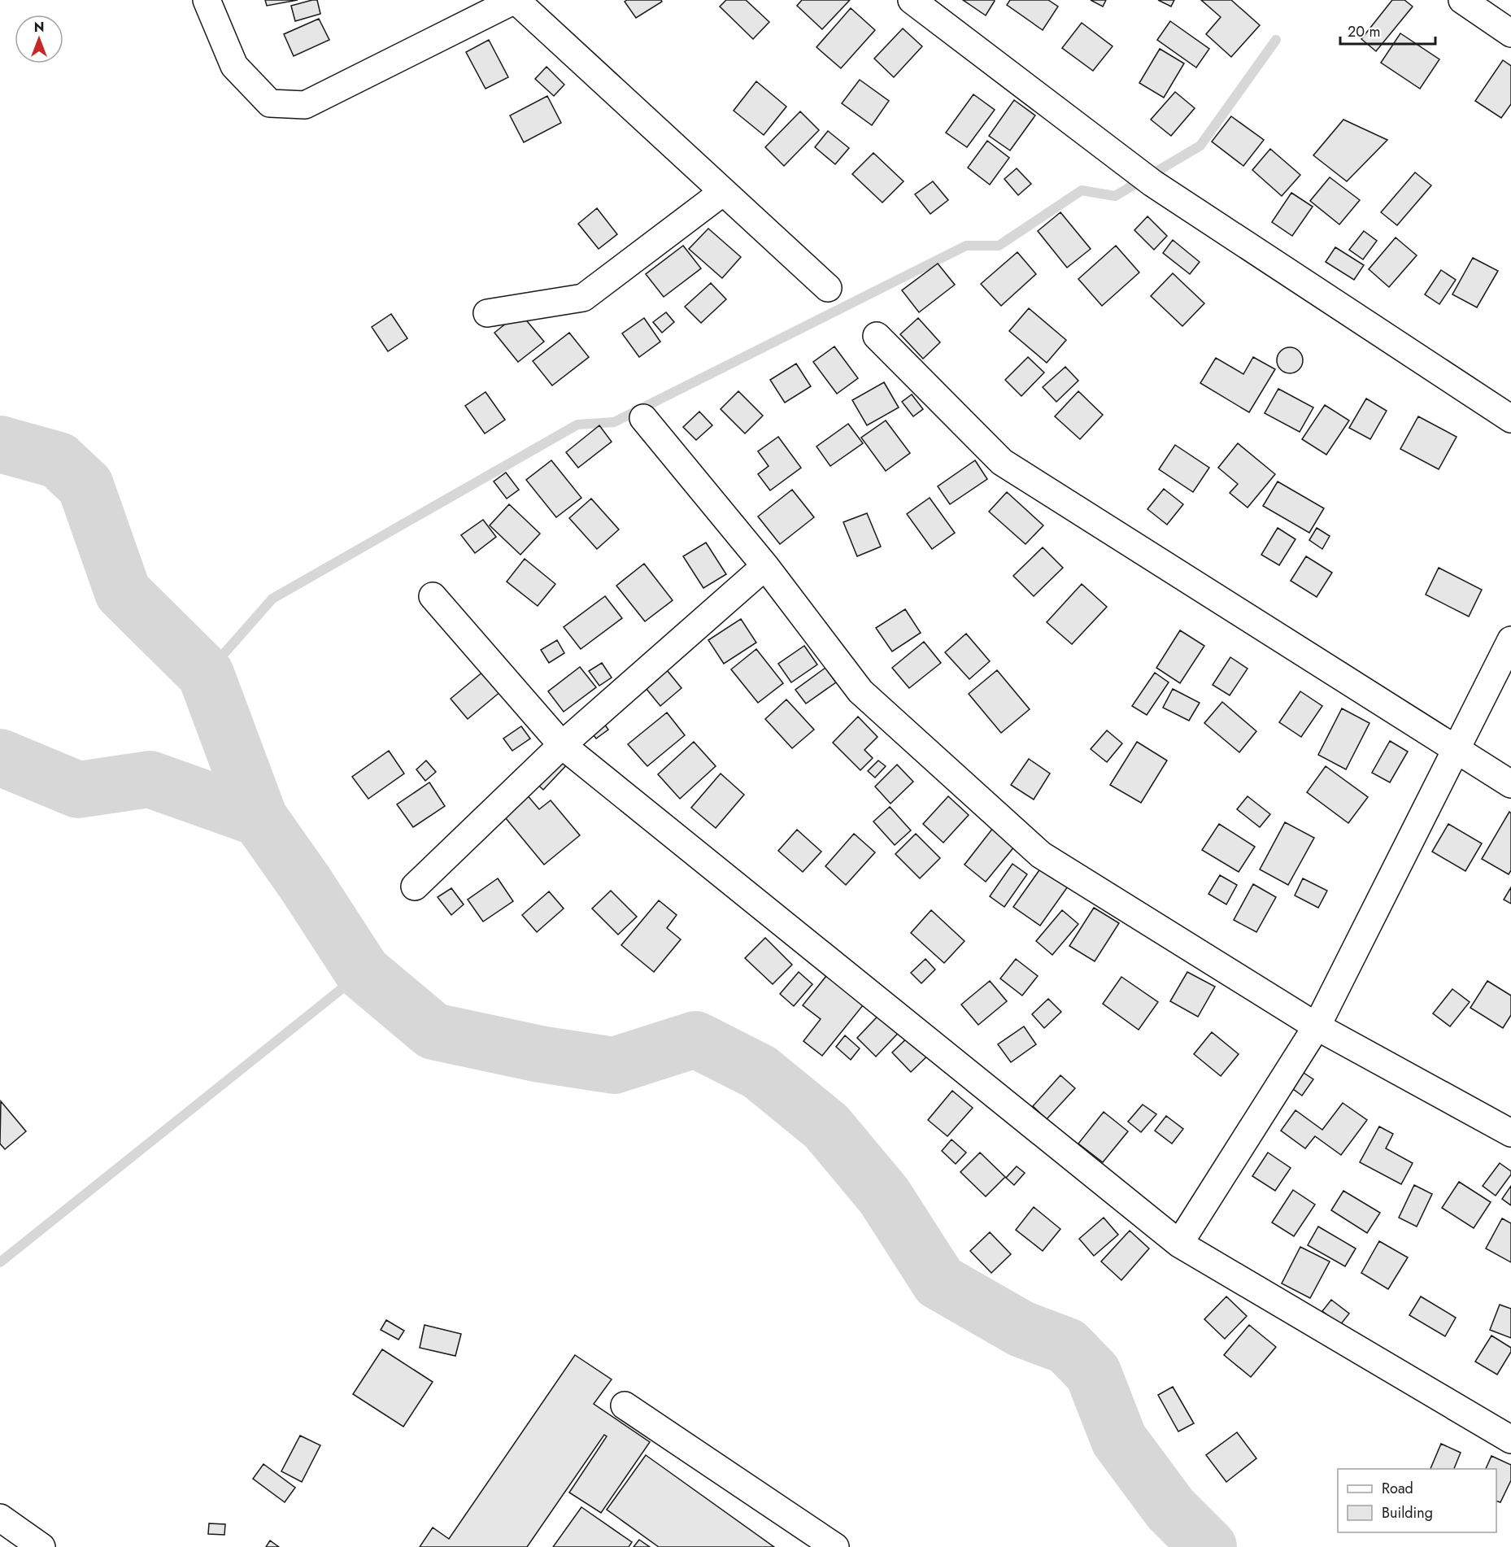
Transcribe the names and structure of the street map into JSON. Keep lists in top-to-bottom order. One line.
{"legend":["Road","Building"],"scale_bar":"20 m","north":"top"}
